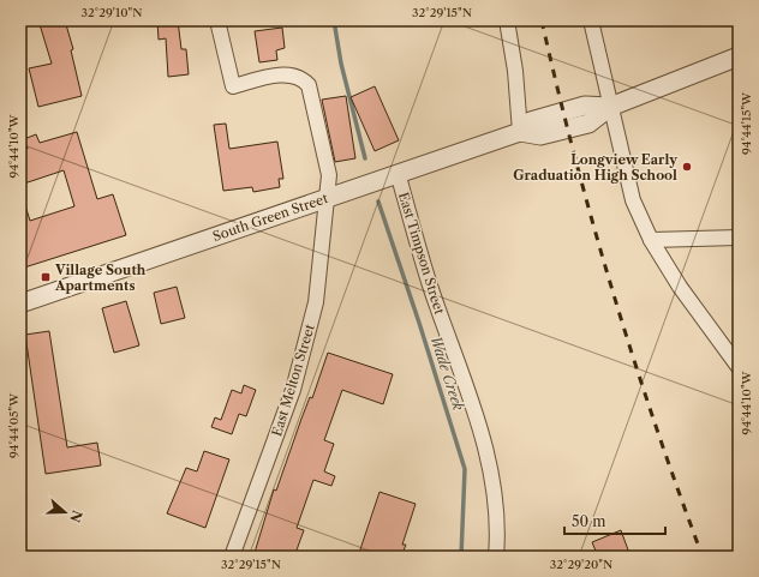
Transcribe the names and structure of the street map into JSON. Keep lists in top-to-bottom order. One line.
{"streets":{"street":["South Green Street","East Timpson Street","East Melton Street"]},"crossings":[["South Green Street","East Timpson Street"],["South Green Street","East Melton Street"]],"water":["Wade Creek"],"places":{"other":["Longview Early Graduation High School"],"transit":["Village South Apartments"]},"scale_bar":"50 m","north":"right","coordinates":["32°29'10\"N","32°29'15\"N","94°44'15\"W","94°44'10\"W","94°44'05\"W","32°29'20\"N"]}
